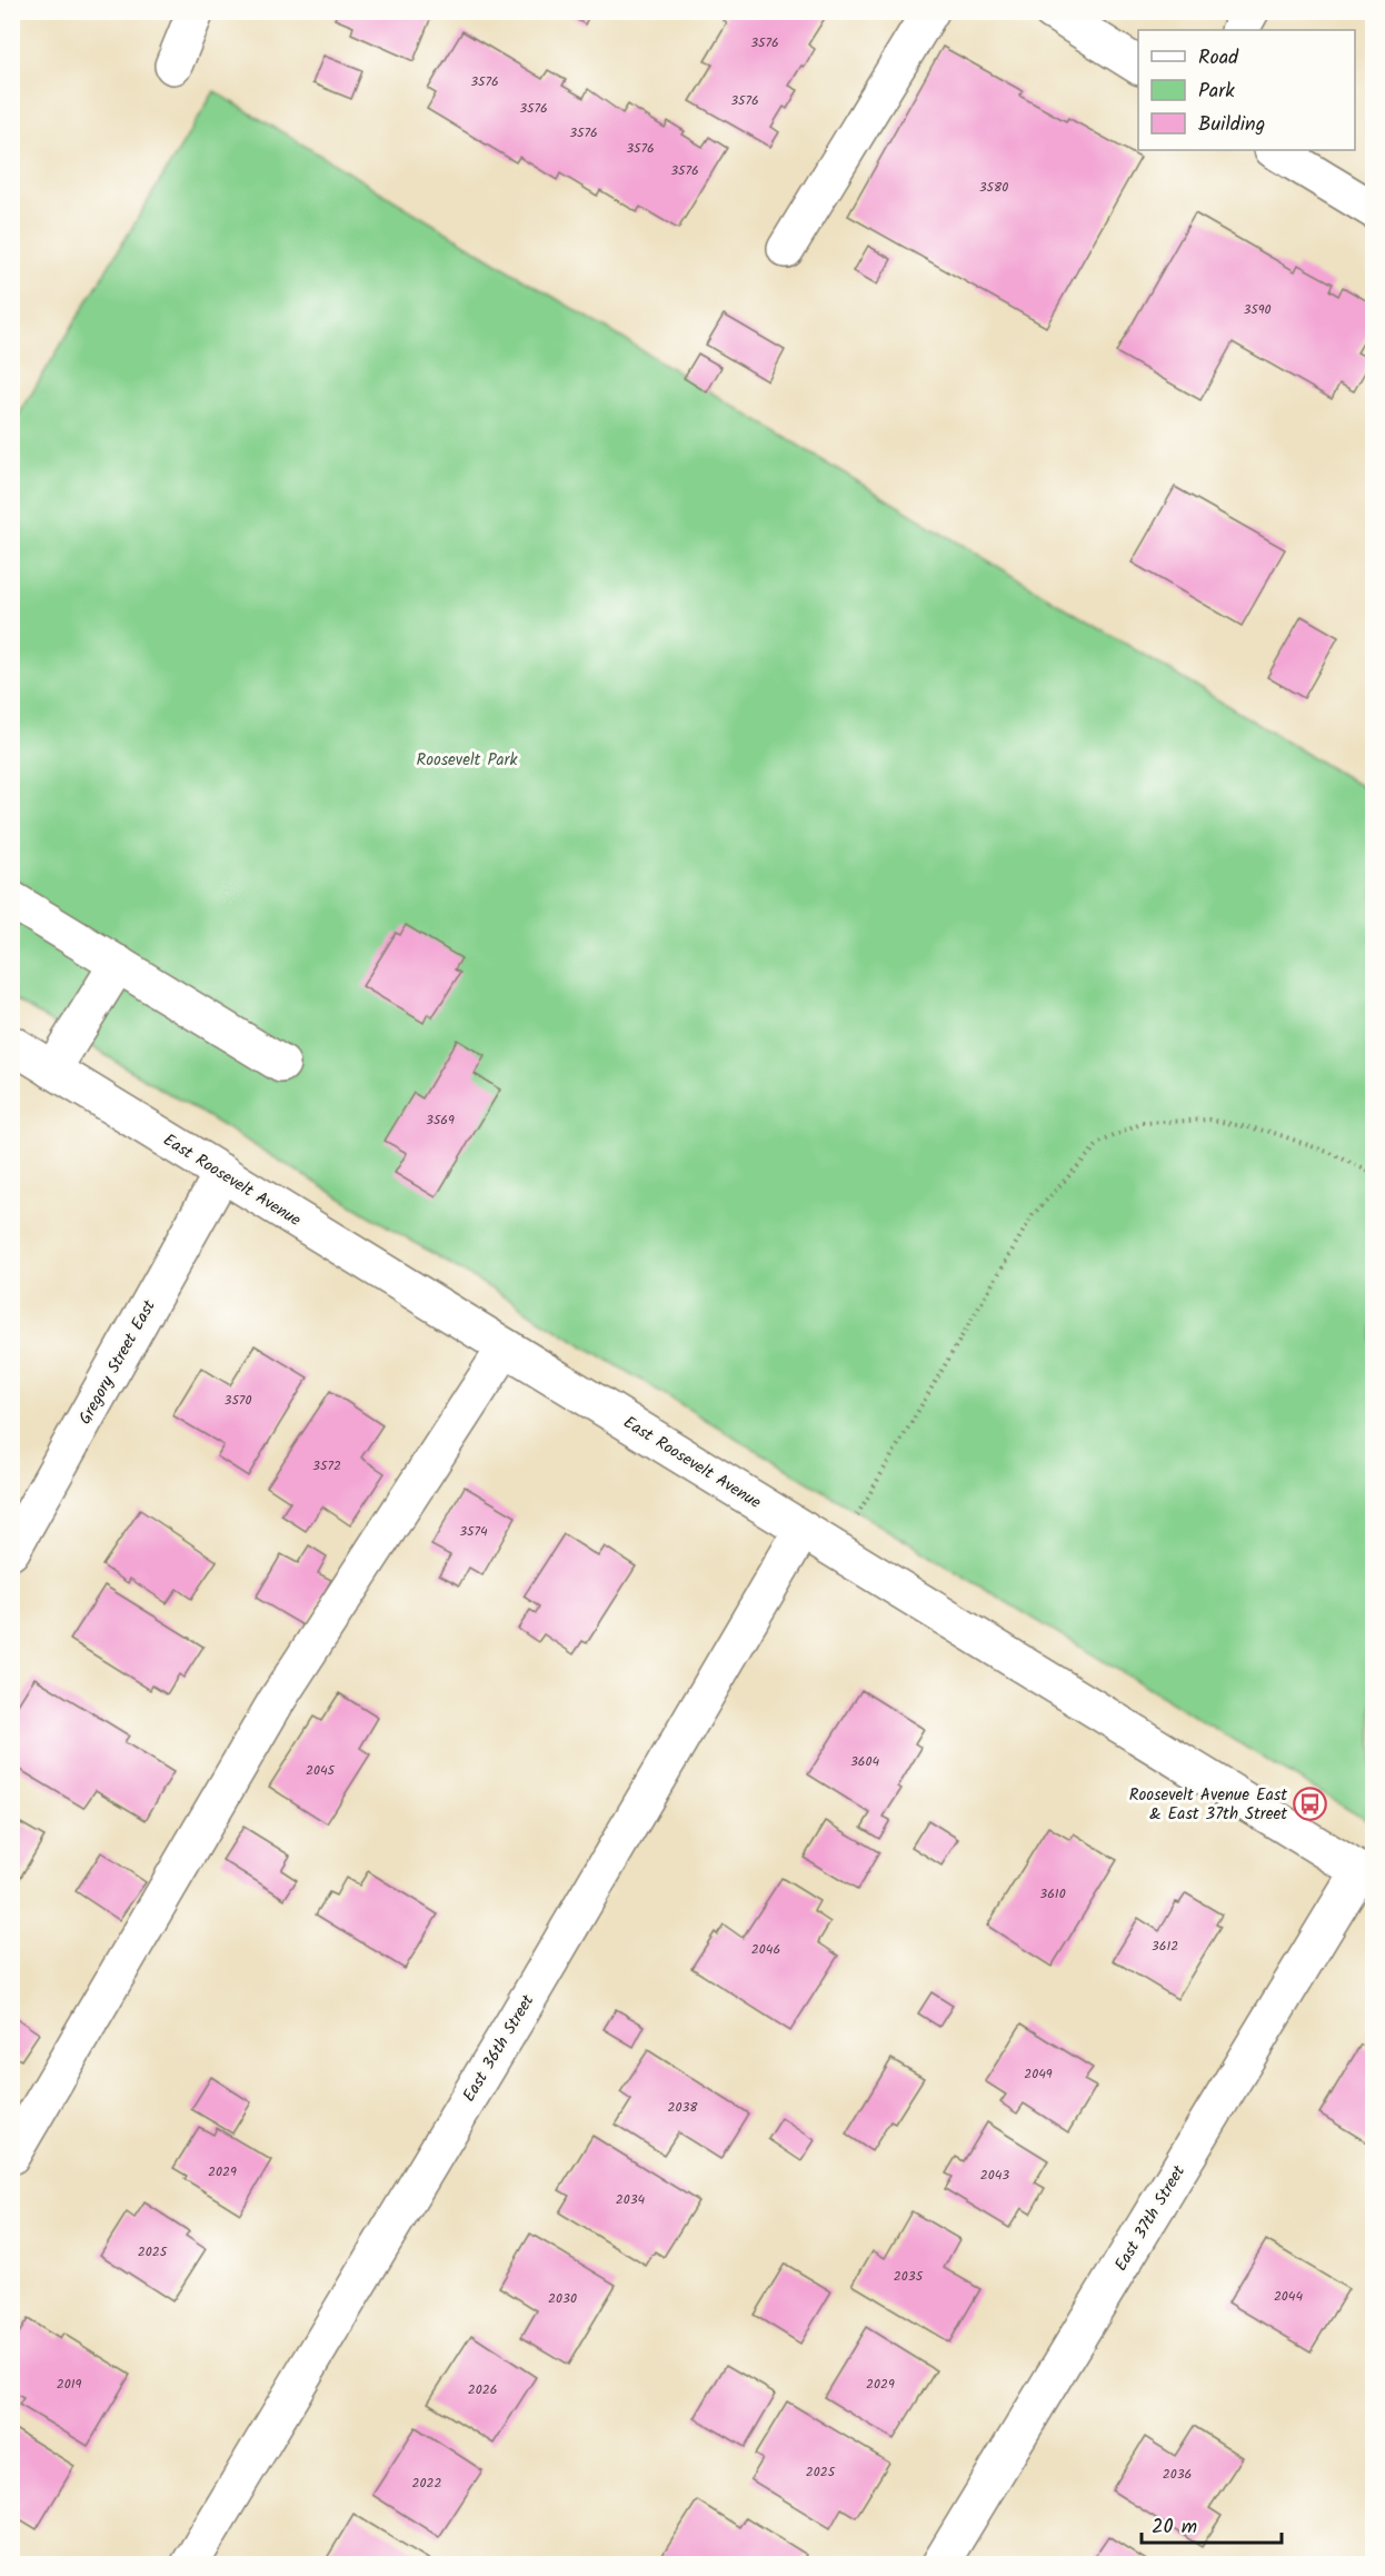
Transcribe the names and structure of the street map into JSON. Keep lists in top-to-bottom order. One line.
{"streets":{"street":["East Roosevelt Avenue","Gregory Street East","East 36th Street","East 37th Street"]},"crossings":[["East Roosevelt Avenue","Gregory Street East"],["East Roosevelt Avenue","East 36th Street"],["East Roosevelt Avenue","East 37th Street"]],"parks":["Roosevelt Park"],"places":{"bus stop":["Roosevelt Avenue East & East 37th Street"]},"house_numbers":["3576","3576","3576","3576","3576","3576","3576","3580","3590","3569","3570","3572","3574","3604","2045","3610","3612","2046","2049","2038","2029","2043","2034","2025","2035","2044","2030","2019","2029","2026","2025","2036","2022"],"legend":["Road","Park","Building"],"scale_bar":"20 m"}
